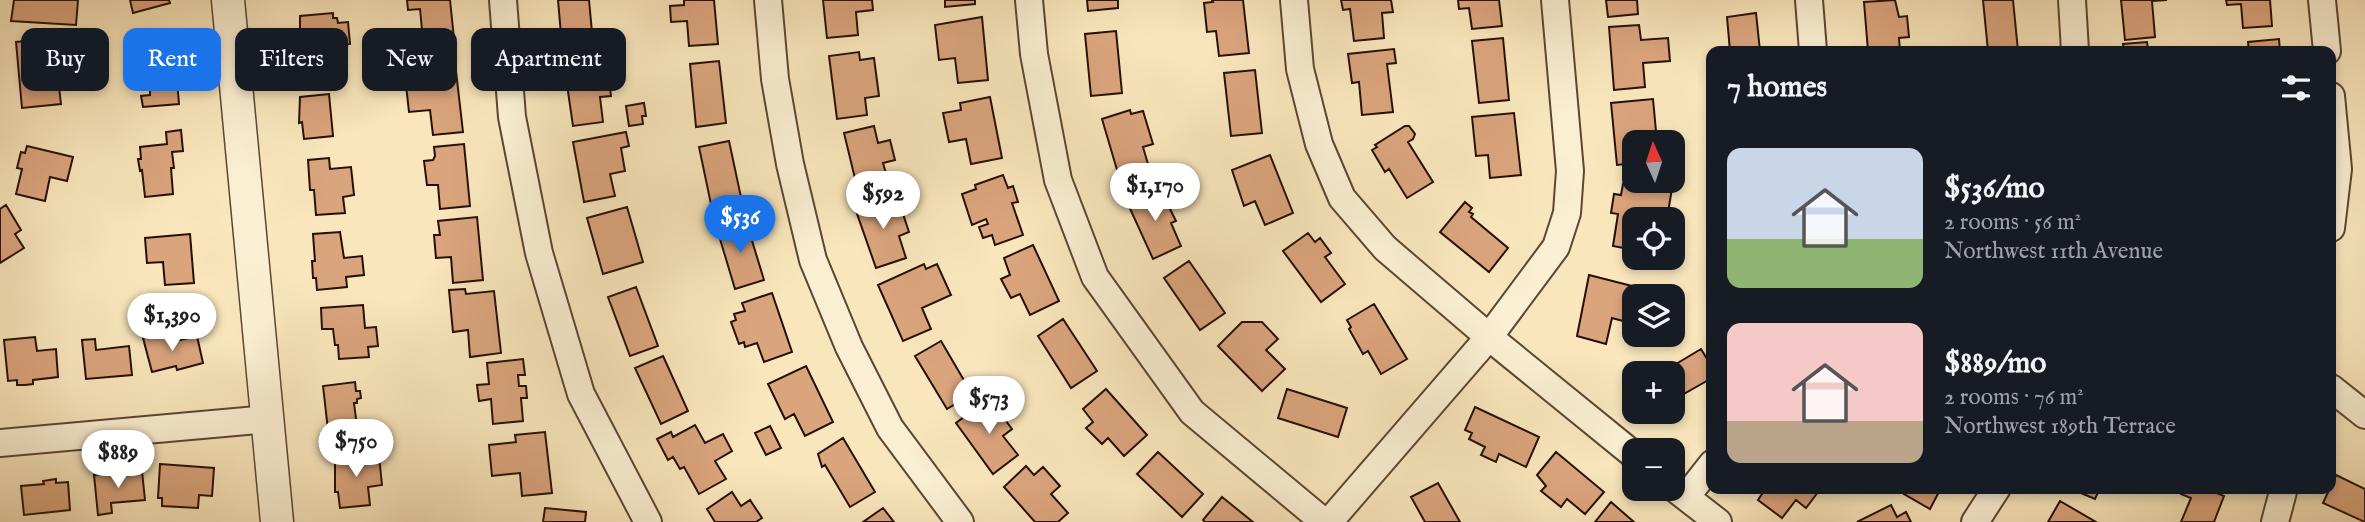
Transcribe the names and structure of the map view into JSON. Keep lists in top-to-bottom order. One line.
{"north":"top","page":{"chip":["Buy","Rent","Filters","New","Apartment"],"heading":"7 homes","map_buttons":["+","−"],"list":[{"name":"$536/mo","note":"2 rooms · 56 m² · Northwest 11th Avenue"},{"name":"$889/mo","note":"2 rooms · 76 m² · Northwest 189th Terrace"}],"price":["$1,170","$592","$536","$1,390","$573","$750","$889"]}}
